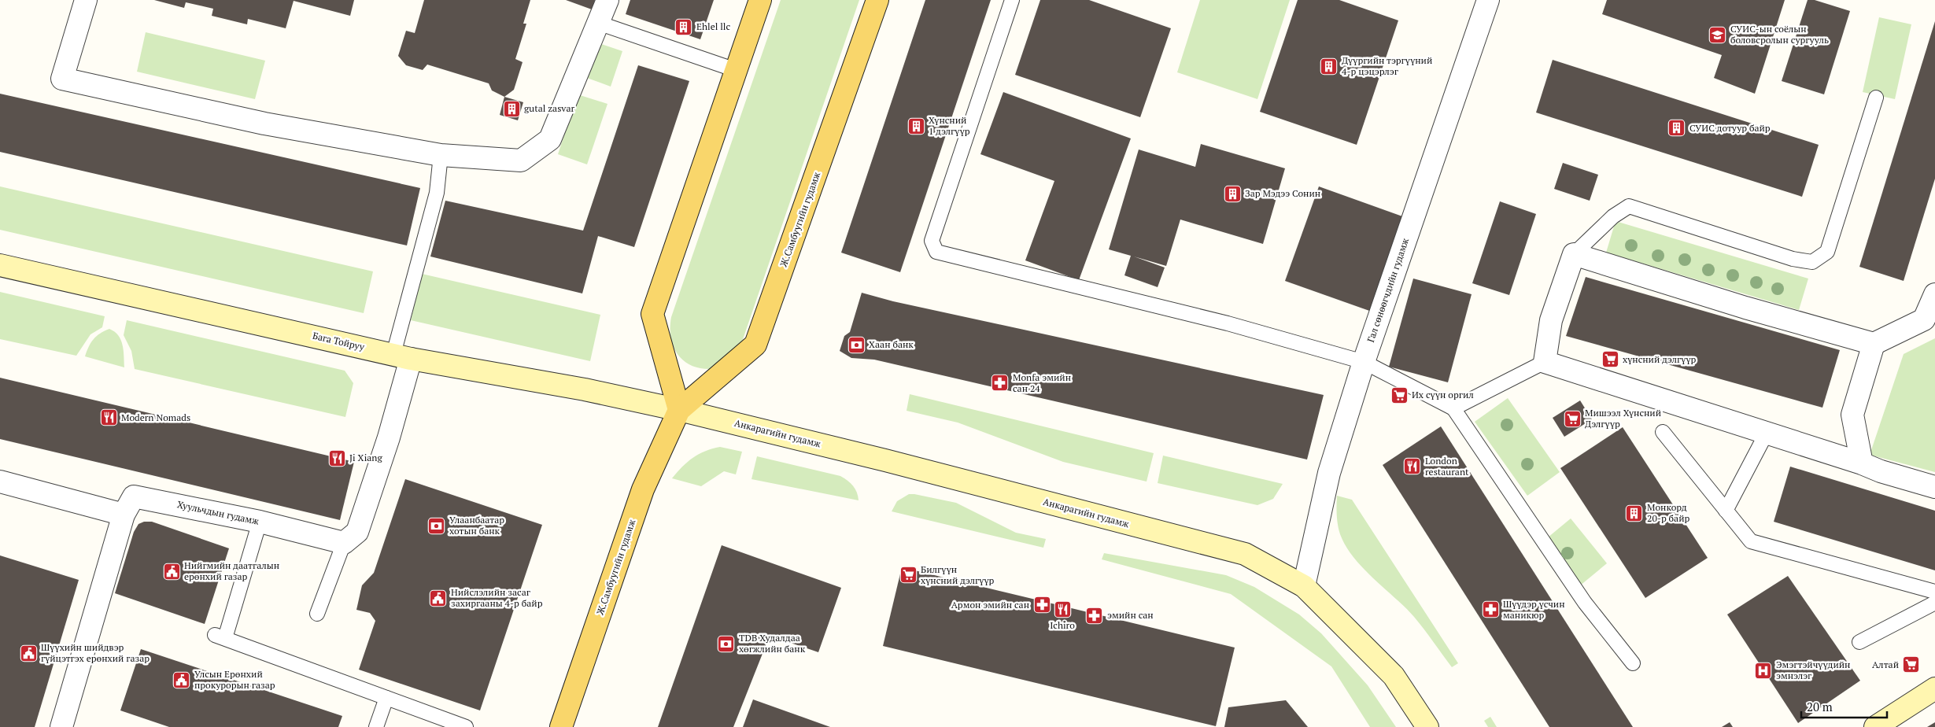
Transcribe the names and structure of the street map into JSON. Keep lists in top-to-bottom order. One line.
{"streets":{"main road":["Ж.Самбуугийн гудамж","Бага Тойруу","Анкарагийн гудамж"],"street":["Гал сөнөөгчдийн гудамж","Хуульчдын гудамж"]},"crossings":[["Ж.Самбуугийн гудамж","Бага Тойруу"],["Ж.Самбуугийн гудамж","Анкарагийн гудамж"],["Гал сөнөөгчдийн гудамж","Анкарагийн гудамж"],["Бага Тойруу","Анкарагийн гудамж"]],"places":{"building":["Ehlel llc","Дүүргийн тэргүүний 4-р цэцэрлэг","gutal zasvar","Хүнсний 1 дэлгүүр","СУИС дотуур байр","Зар Мэдээ Сонин","Монкорд 20-р байр"],"school or university":["СУИС-ын соёлын боловсролын сургууль"],"bank":["Хаан банк","Улаанбаатар хотын банк","TDB Худалдаа хөгжлийн банк"],"supermarket":["хүнсний дэлгүүр","Их сүүн оргил","Мишээл Хүнсний Дэлгүүр","Билгүүн хүнсний дэлгүүр","Алтай"],"pharmacy":["Monfa эмийн сан 24","Армон эмийн сан","Шүүдэр үсчин маникюр","эмийн сан"],"restaurant":["Modern Nomads","Ji Xiang","London restaurant","Ichiro"],"public building":["Нийгмийн даатгалын ерөнхий газар","Нийслэлийн засаг захиргааны 4-р байр","Шүүхийн шийдвэр гүйцэтгэх ерөнхий газар","Улсын Ерөнхий прокурорын газар"],"hospital":["Эмэгтэйчүүдийн эмнэлэг"]},"scale_bar":"20 m"}
